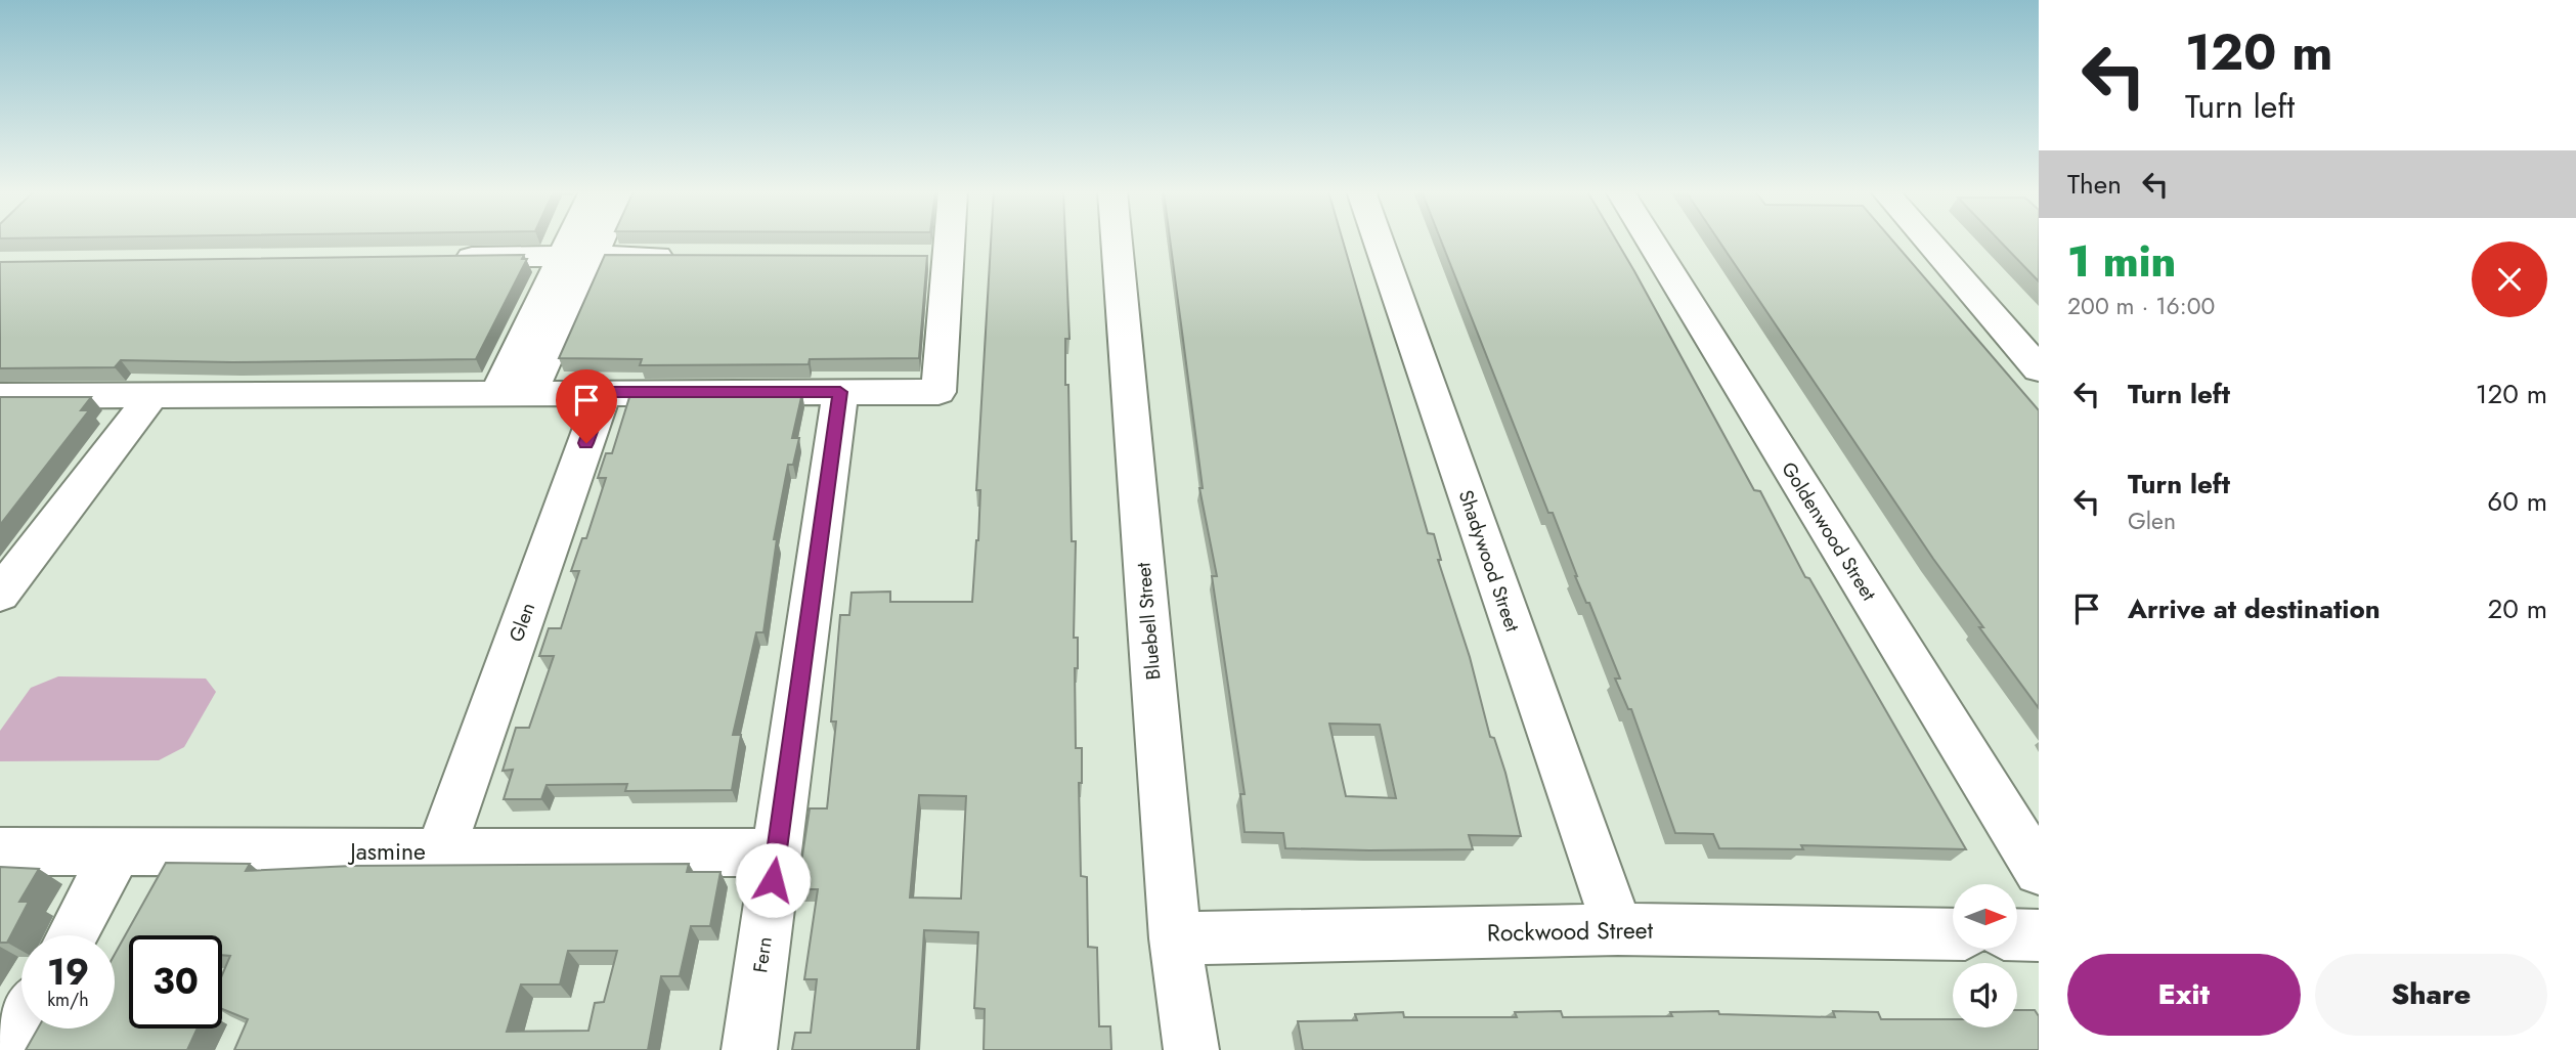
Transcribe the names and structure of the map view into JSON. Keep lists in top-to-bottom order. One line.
{"streets":{"street":["Goldenwood Street","Shadywood Street","Bluebell Street","Glen","Jasmine","Rockwood Street","Fern"]},"crossings":[["Shadywood Street","Rockwood Street"],["Bluebell Street","Rockwood Street"],["Glen","Jasmine"],["Jasmine","Fern"]],"north":"right","page":{"turn":["120 m","Turn left"],"then":"Then","heading":["1 min","200 m · 16:00"],"list":[{"name":"Turn left","value":"120 m"},{"name":"Turn left","note":"Glen","value":"60 m"},{"name":"Arrive at destination","value":"20 m"}],"speed":"19 km/h","limit":"30","buttons":["Exit","Share"]}}
